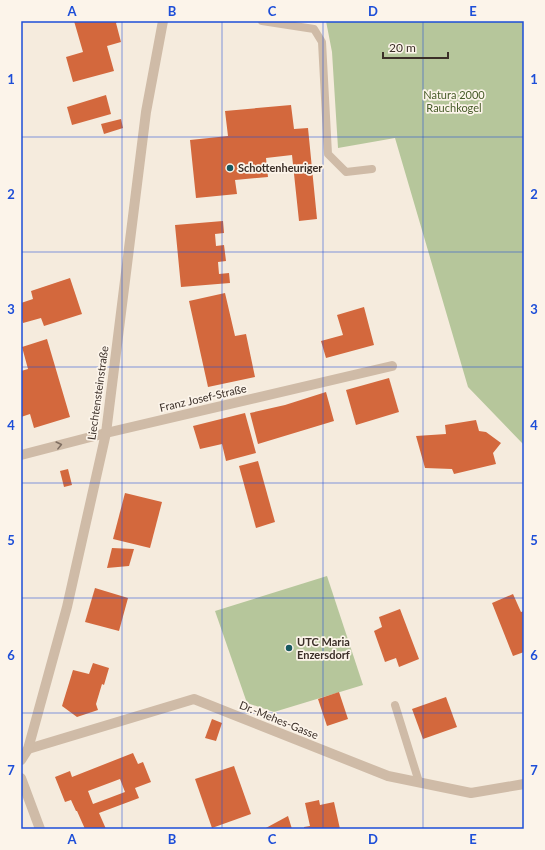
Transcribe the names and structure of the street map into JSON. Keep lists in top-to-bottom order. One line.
{"streets":{"street":["Liechtensteinstraße","Franz Josef-Straße","Dr.-Mehes-Gasse"]},"crossings":[["Liechtensteinstraße","Franz Josef-Straße"],["Liechtensteinstraße","Dr.-Mehes-Gasse"]],"parks":["Natura 2000 Rauchkogel"],"places":["Schottenheuriger","UTC Maria Enzersdorf"],"scale_bar":"20 m","grid":{"columns":["A","B","C","D","E"],"rows":["1","2","3","4","5","6","7"]}}
